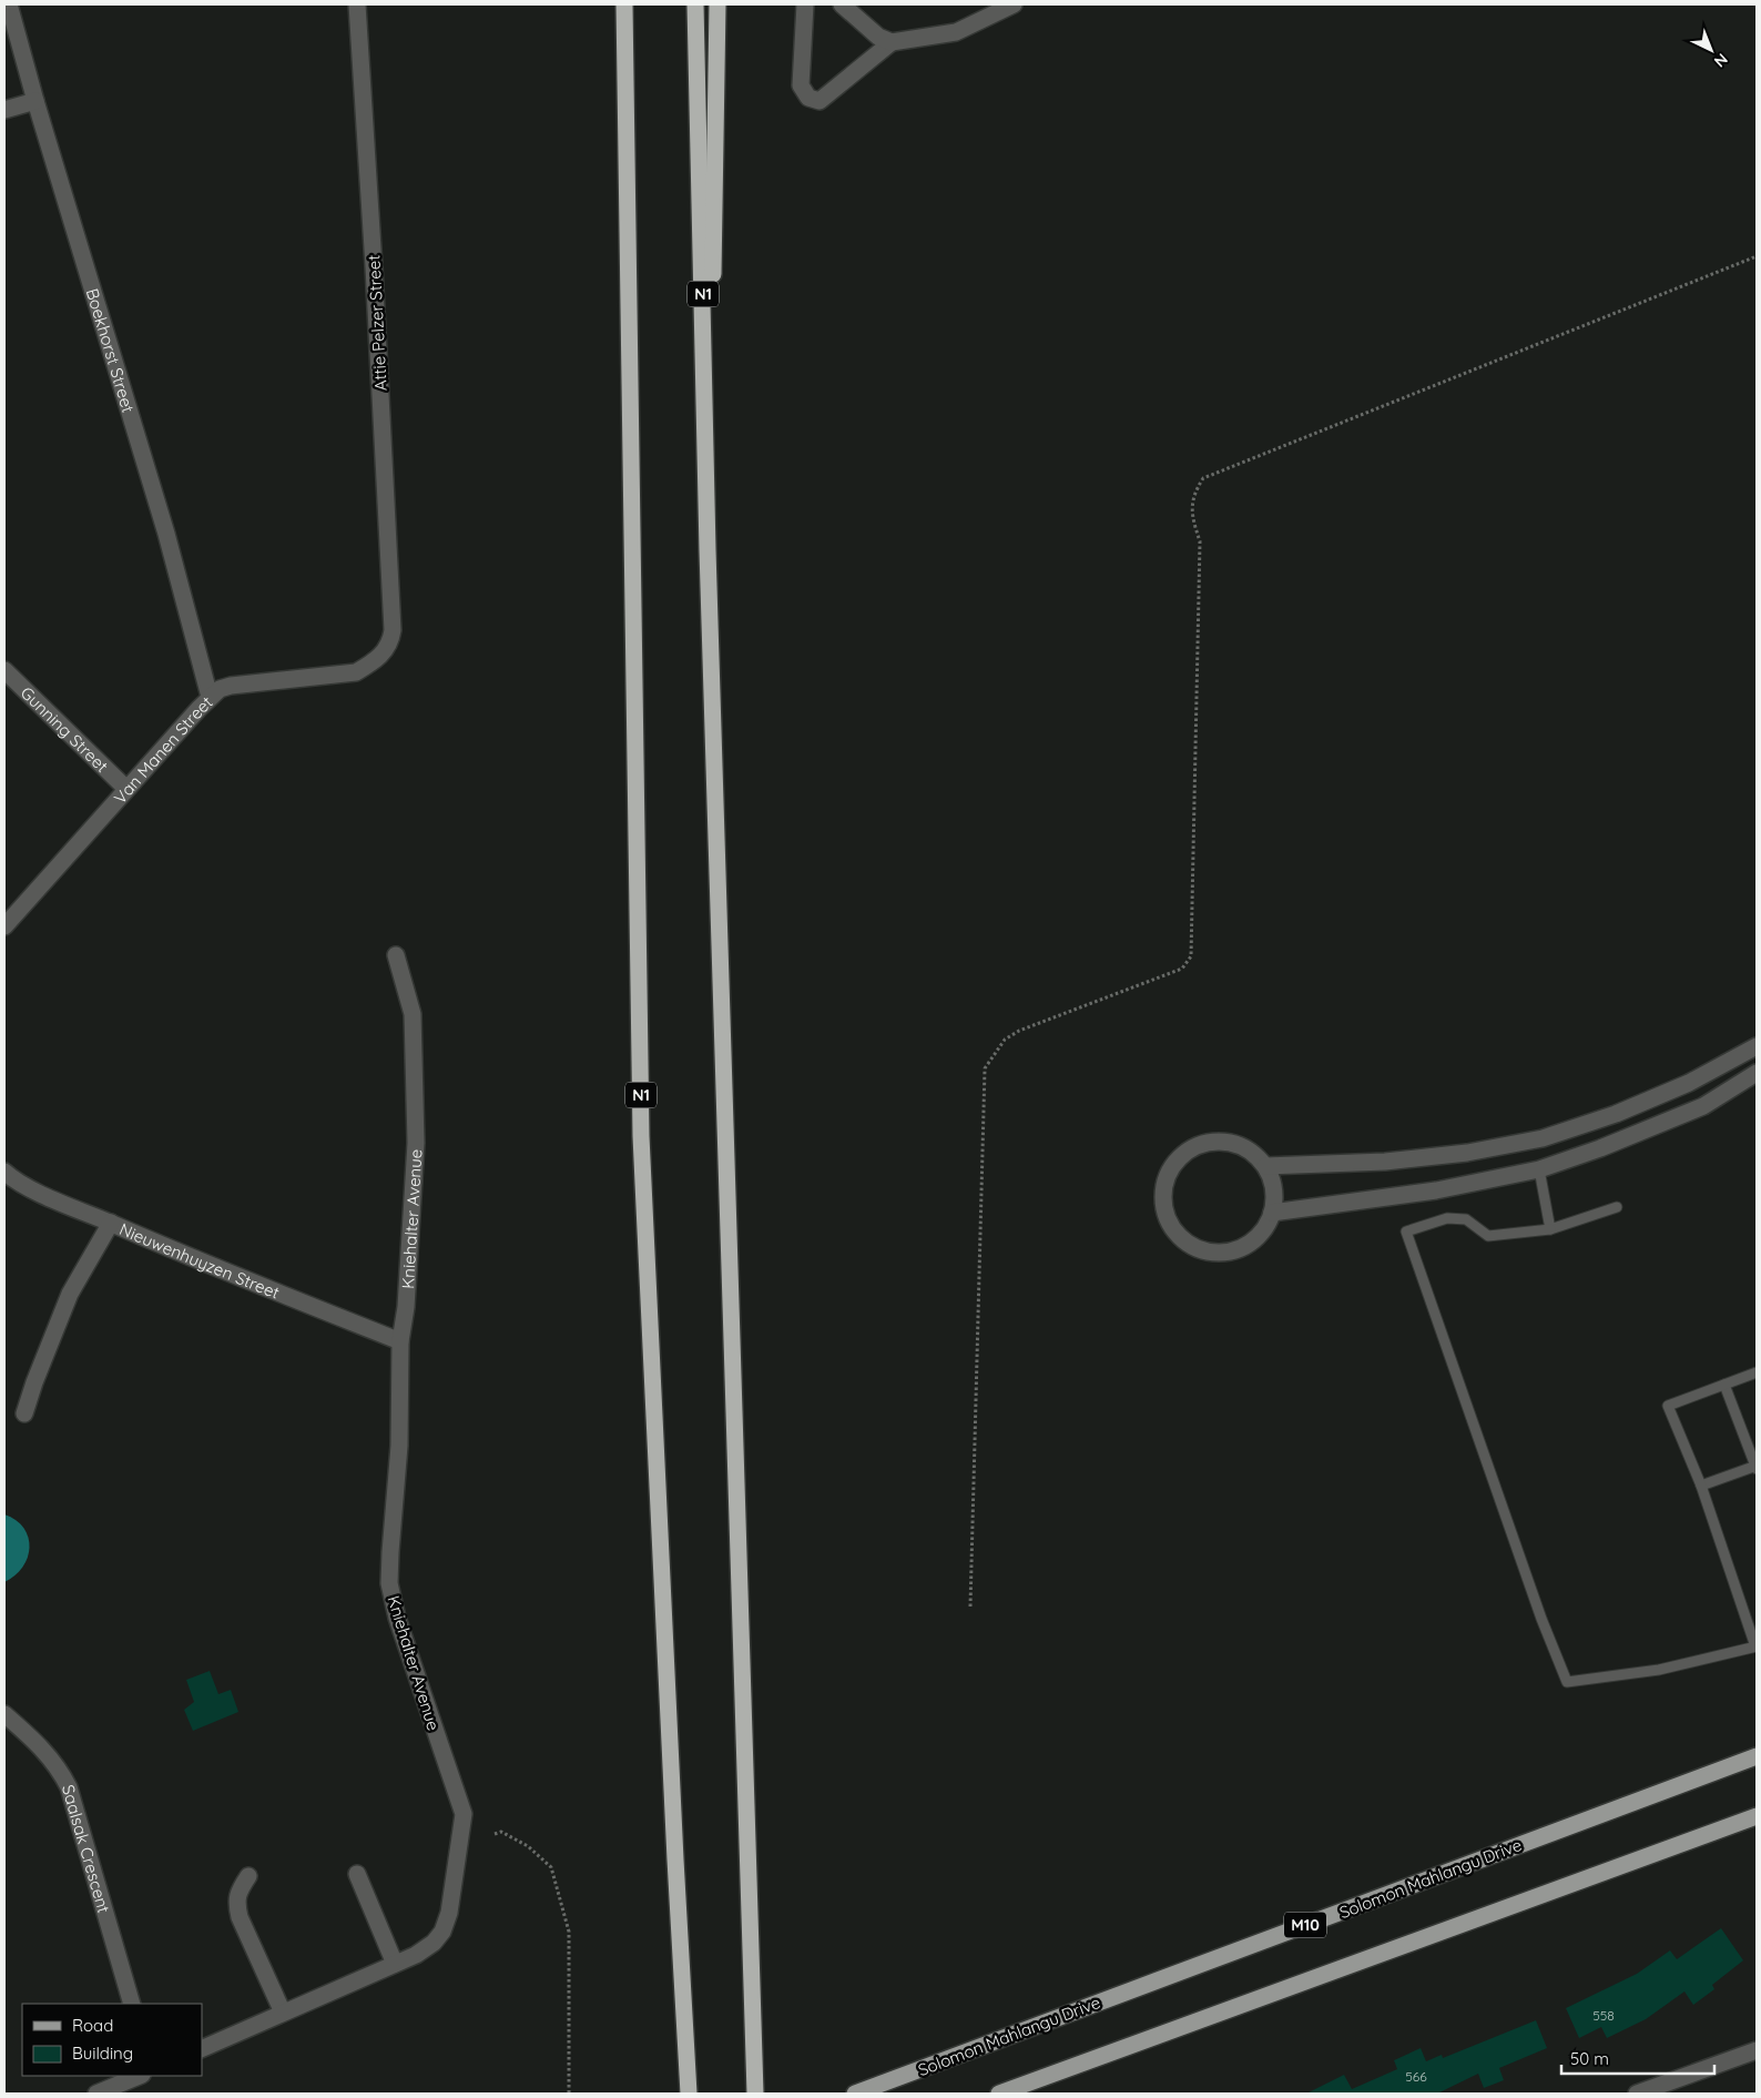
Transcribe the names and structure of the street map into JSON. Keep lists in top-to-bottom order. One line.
{"streets":{"highway":["N1"],"main road":["Solomon Mahlangu Drive","M10"],"street":["Attie Pelzer Street","Boekhorst Street","Gunning Street","Van Manen Street","Kniehalter Avenue","Nieuwenhuyzen Street","Saalsak Crescent"]},"crossings":[["Attie Pelzer Street","Van Manen Street"],["Boekhorst Street","Van Manen Street"],["Gunning Street","Van Manen Street"],["Kniehalter Avenue","Nieuwenhuyzen Street"]],"house_numbers":["558","566"],"legend":["Road","Building"],"scale_bar":"50 m","north":"bottom right"}
